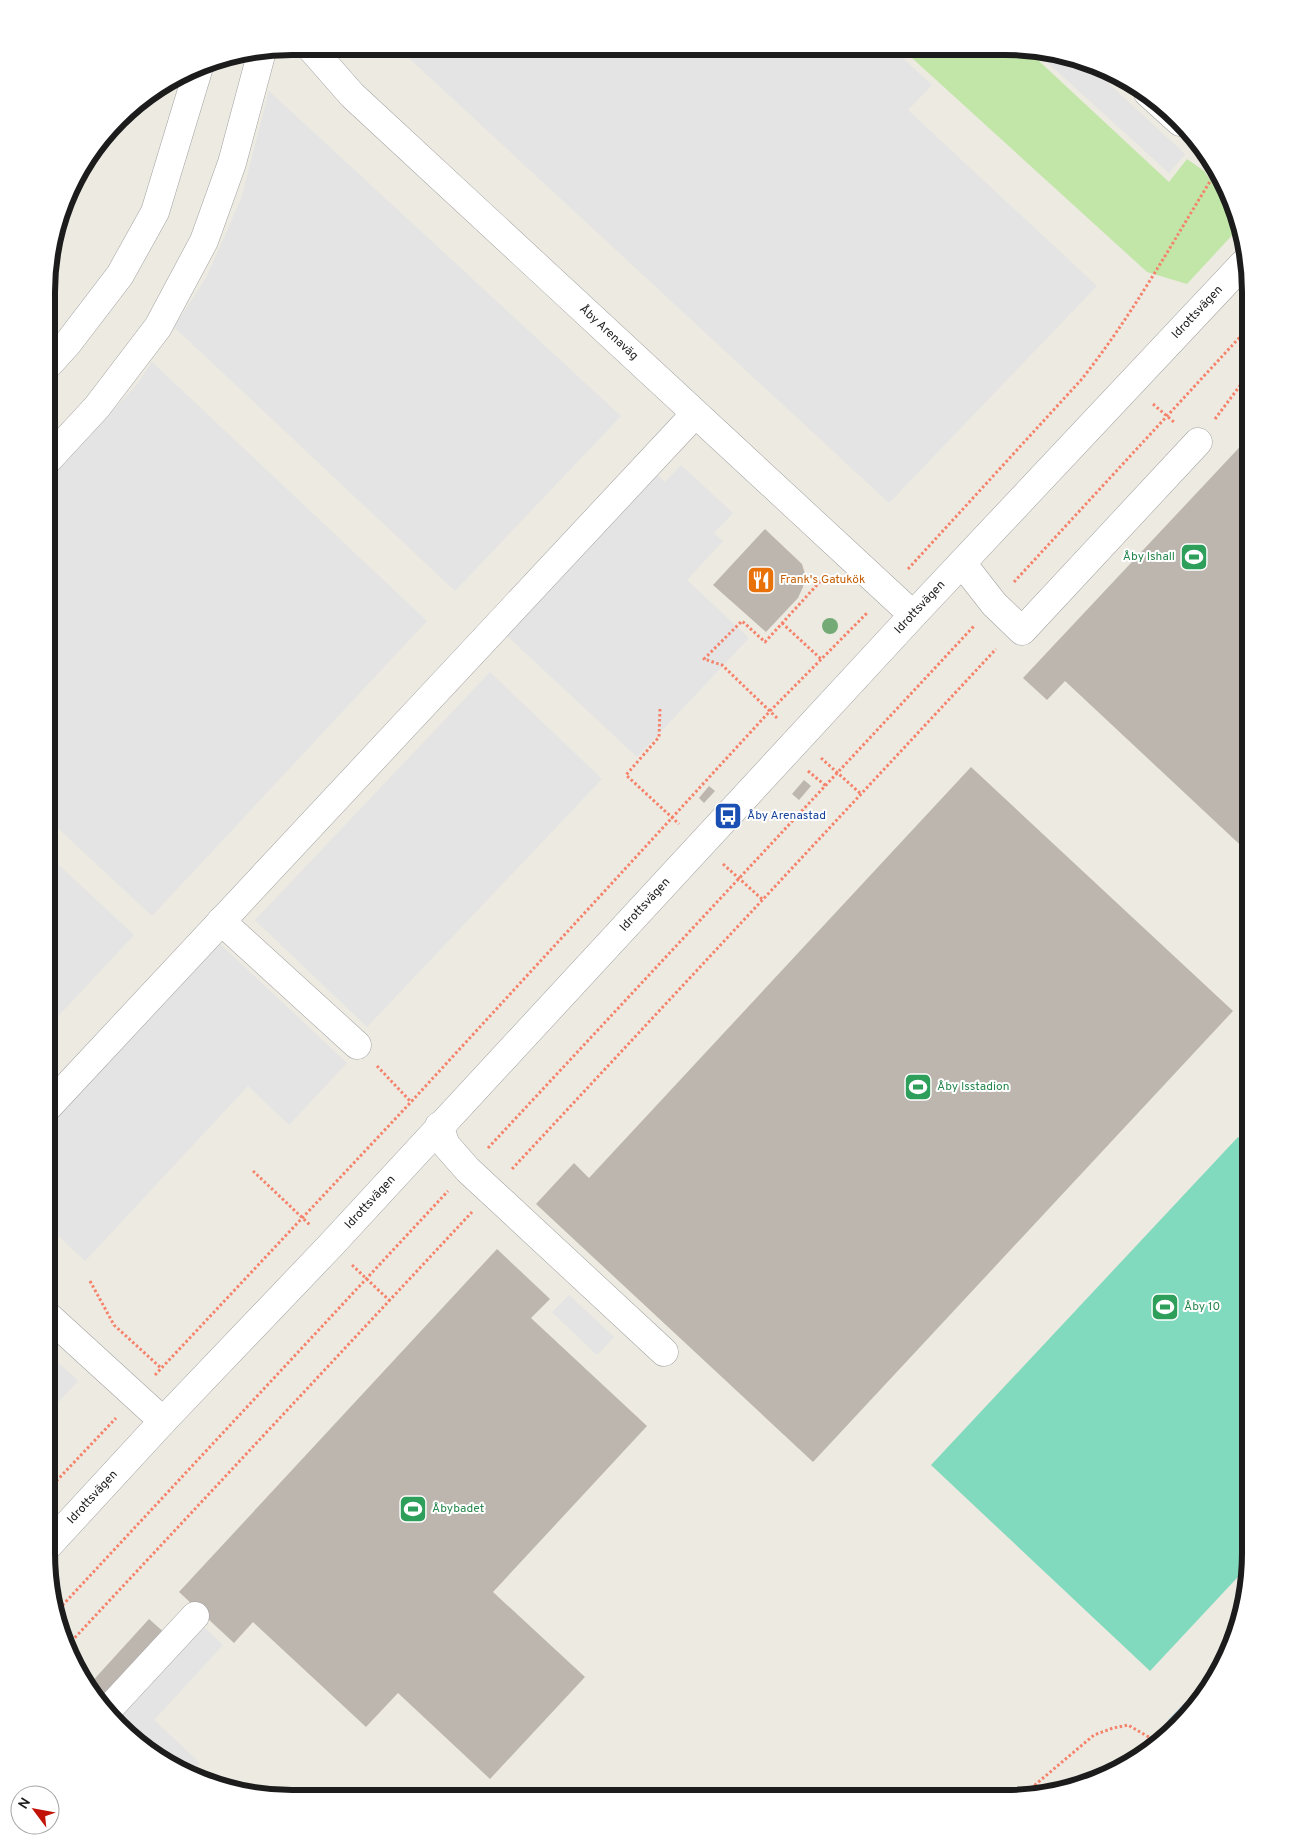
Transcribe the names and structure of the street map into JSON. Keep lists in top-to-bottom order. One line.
{"streets":{"street":["Idrottsvägen","Åby Arenaväg"]},"crossings":[["Idrottsvägen","Åby Arenaväg"]],"places":{"sports":["Åby Ishall","Åby Isstadion","Åby 10","Åbybadet"],"restaurant":["Frank's Gatukök"],"bus stop":["Åby Arenastad"]},"north":"top left"}
